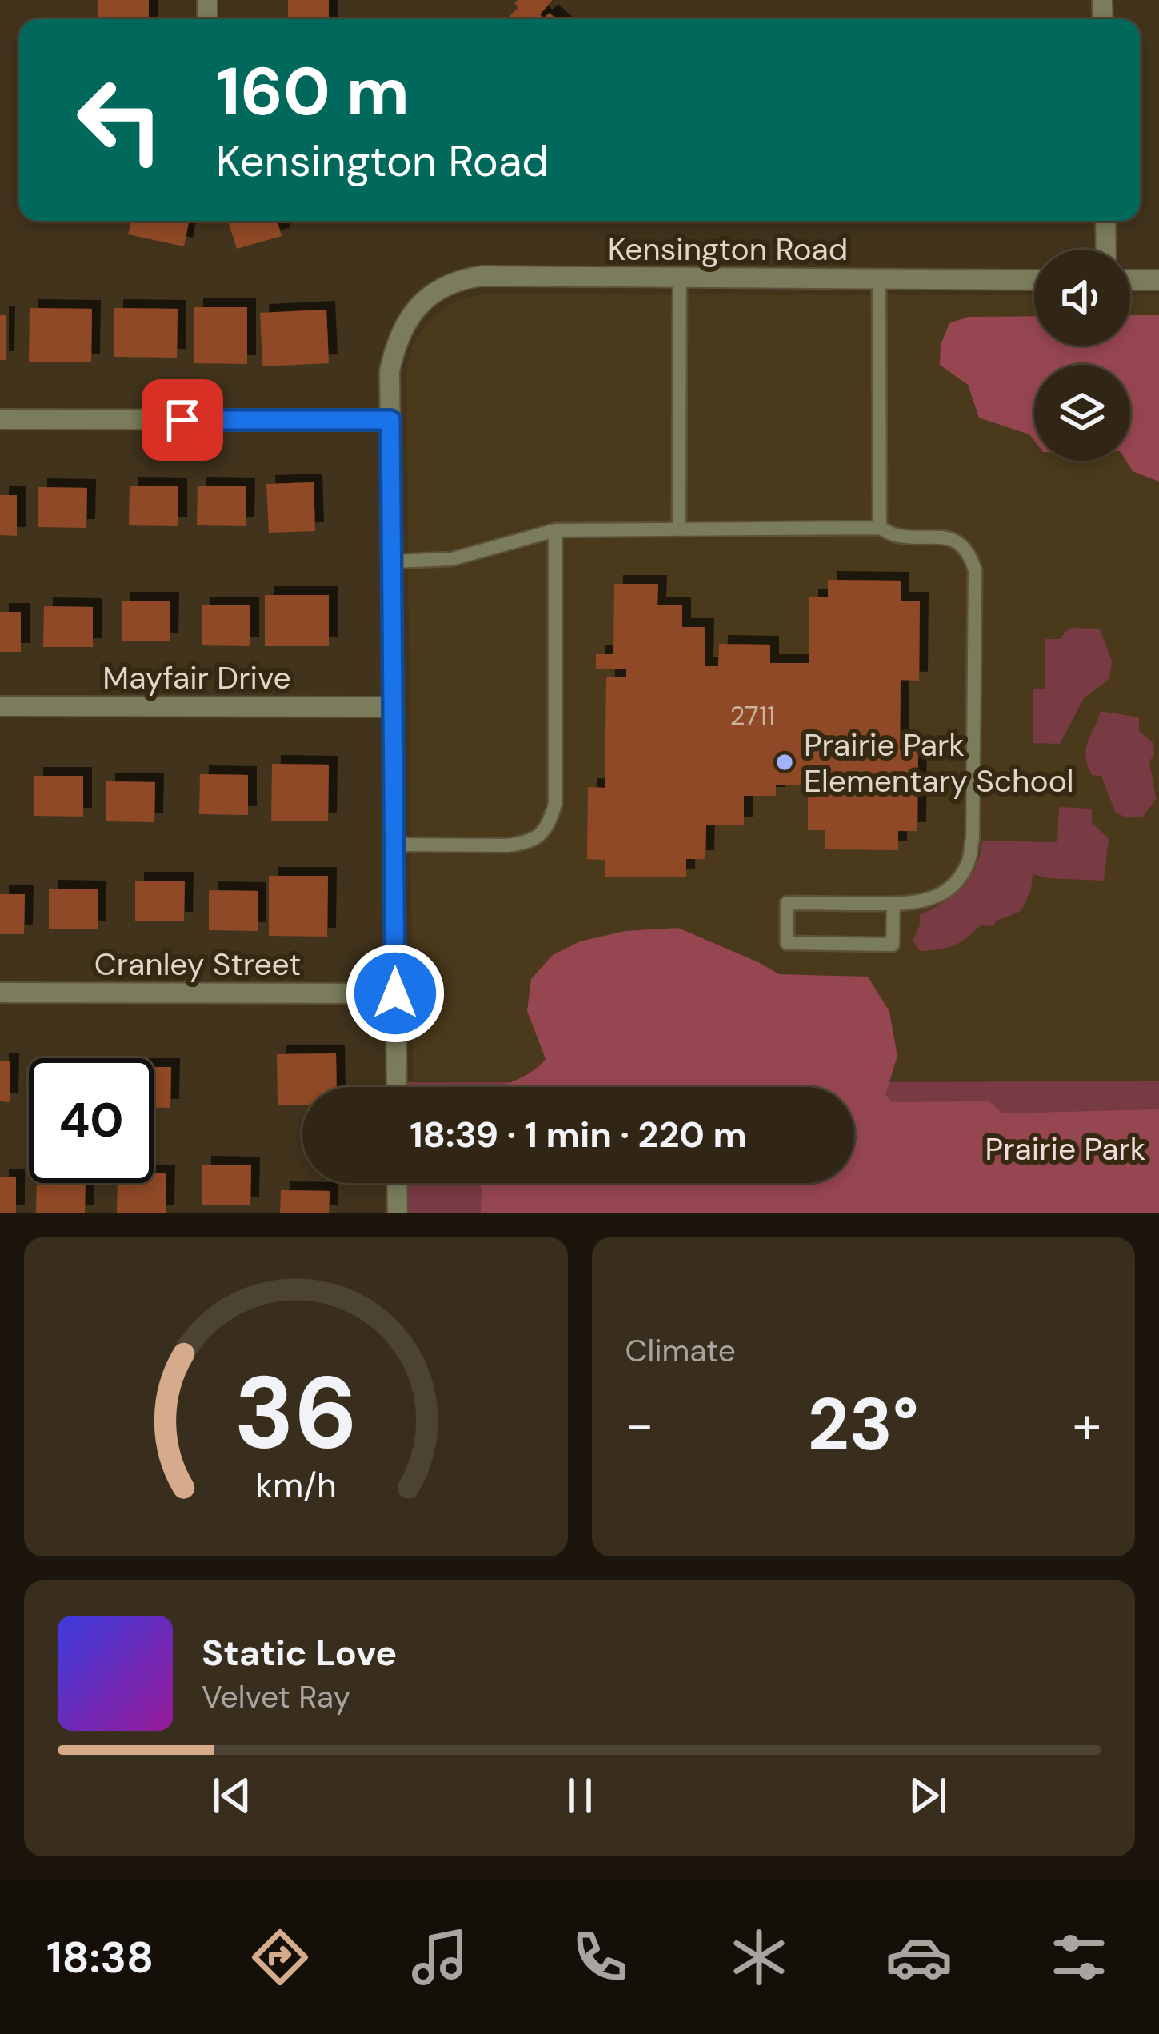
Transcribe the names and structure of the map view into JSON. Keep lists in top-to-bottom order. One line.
{"streets":{"street":["Kensington Road","Mayfair Drive","Cranley Street"]},"parks":["Prairie Park"],"places":["Prairie Park Elementary School"],"house_numbers":["2711"],"page":{"turn":["160 m","Kensington Road"],"limit":"40","trip":"18:39 · 1 min · 220 m","tile":"Climate","heat":["−","23°","+"],"song":["Static Love","Velvet Ray"],"tabs":"18:38","gauge":["36","km/h"]}}
